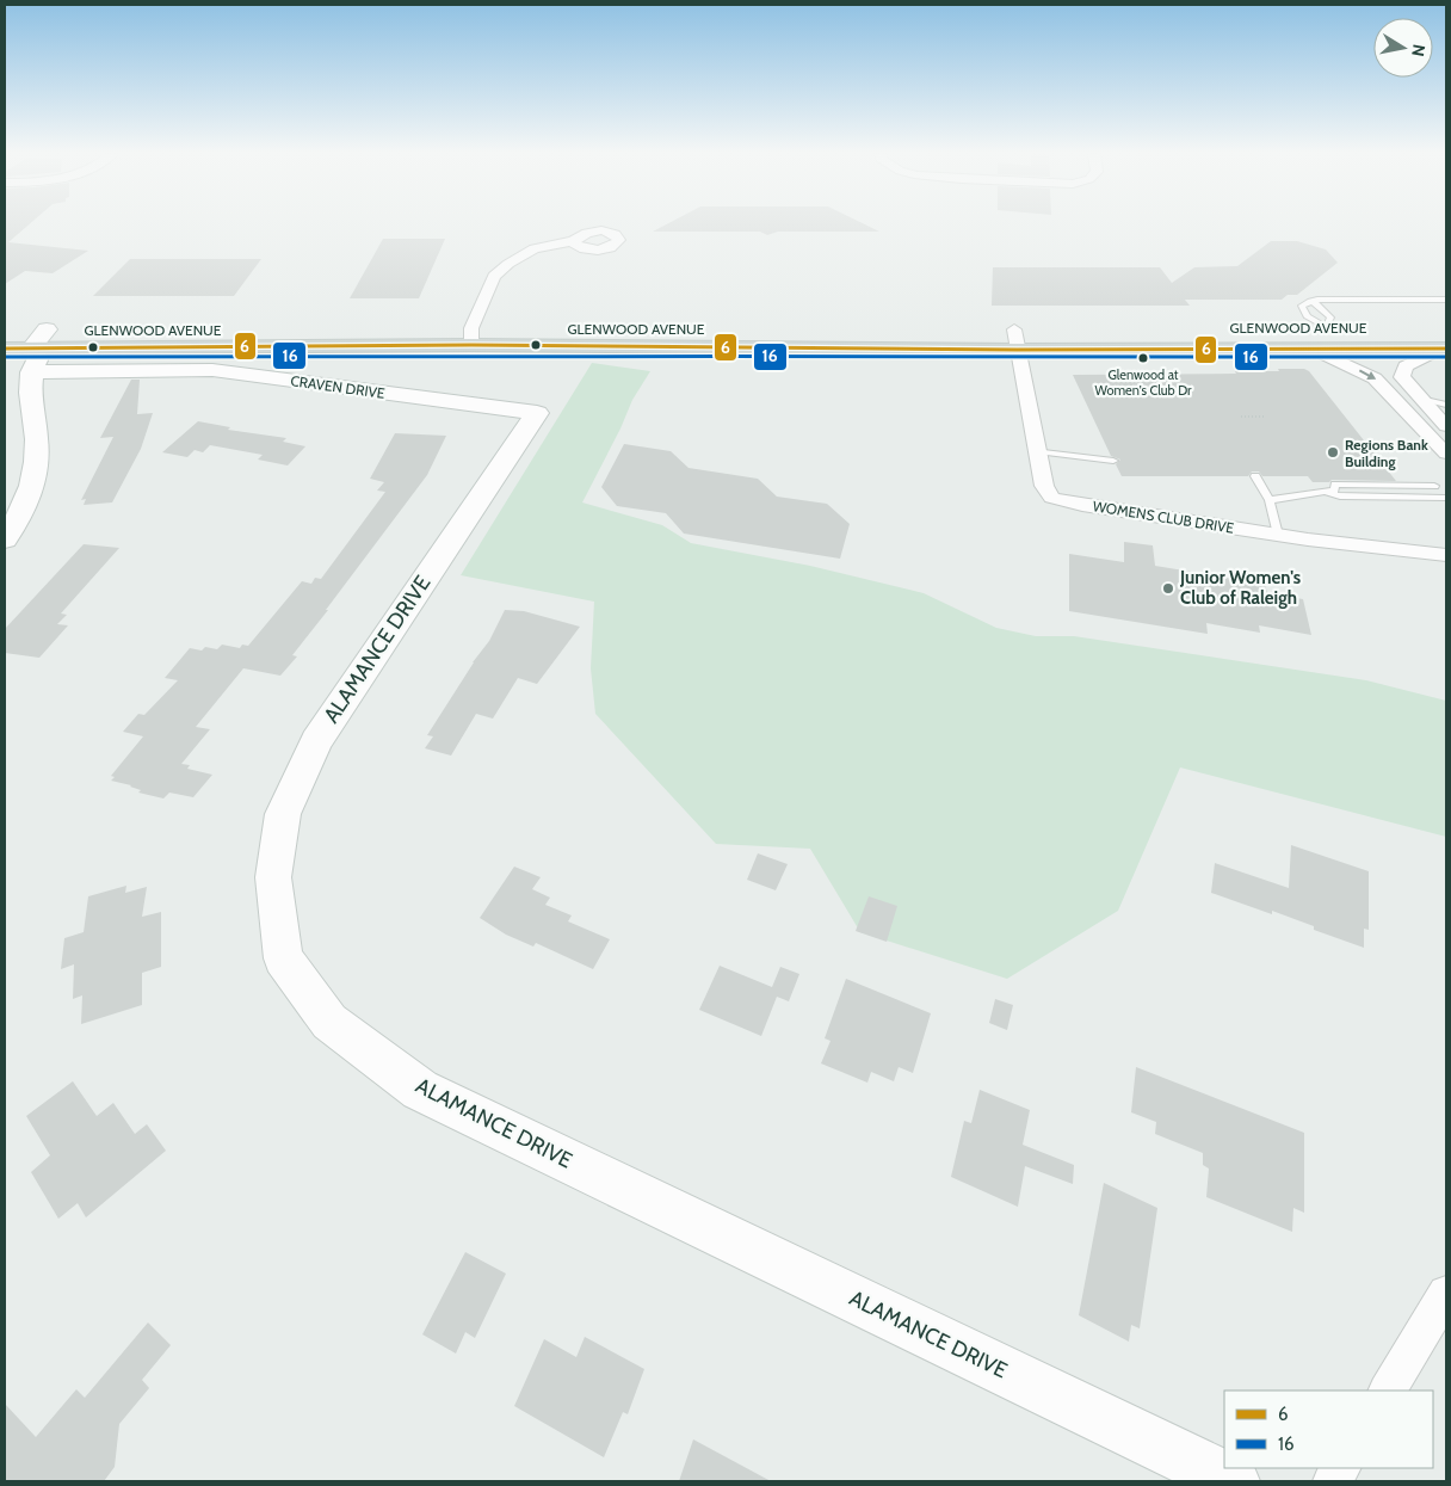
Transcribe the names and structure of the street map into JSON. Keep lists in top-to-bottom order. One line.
{"streets":{"main road":["GLENWOOD AVENUE"],"street":["CRAVEN DRIVE","WOMENS CLUB DRIVE","ALAMANCE DRIVE"]},"crossings":[["GLENWOOD AVENUE","WOMENS CLUB DRIVE"],["CRAVEN DRIVE","ALAMANCE DRIVE"]],"places":["Glenwood at Women's Club Dr","Regions Bank Building","Junior Women's Club of Raleigh"],"lines":["transit line 6","transit line 16"],"legend":["6","16"],"north":"right"}
